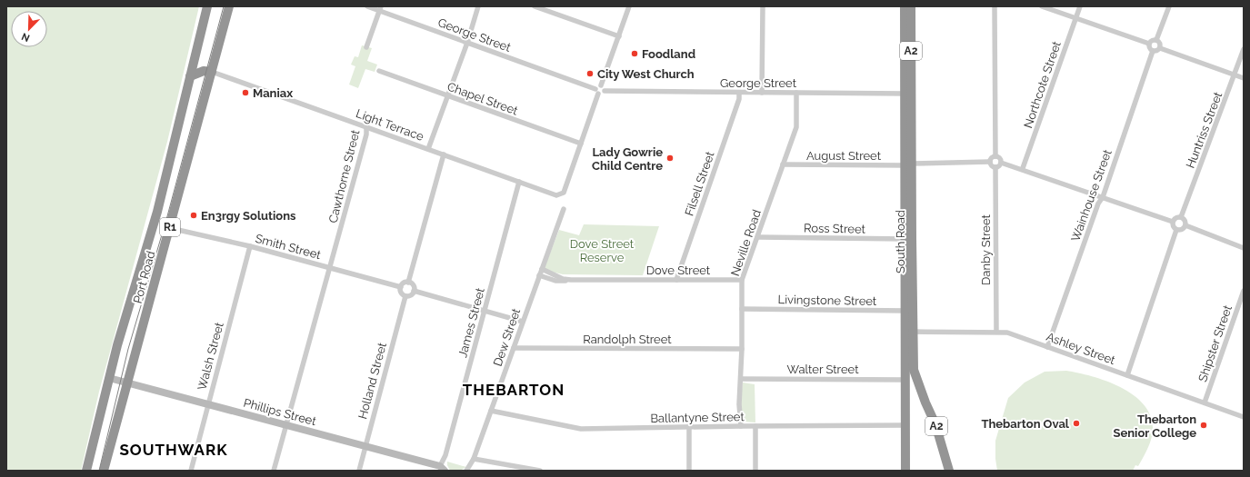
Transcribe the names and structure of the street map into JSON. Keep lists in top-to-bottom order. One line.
{"streets":{"highway":["A2","R1","South Road","Port Road"],"street":["George Street","Northcote Street","Chapel Street","Light Terrace","Huntriss Street","August Street","Cawthorne Street","Filsell Street","Wainhouse Street","Ross Street","Neville Road","Smith Street","Danby Street","Dove Street","Livingstone Street","James Street","Dew Street","Randolph Street","Shipster Street","Ashley Street","Walsh Street","Walter Street","Holland Street","Phillips Street","Ballantyne Street"]},"crossings":[["George Street","Filsell Street"],["George Street","South Road"],["George Street","Neville Road"],["Chapel Street","Light Terrace"],["Light Terrace","Cawthorne Street"],["Light Terrace","Port Road"],["Light Terrace","James Street"],["August Street","South Road"],["August Street","Neville Road"],["August Street","Danby Street"],["Cawthorne Street","Smith Street"],["Cawthorne Street","Phillips Street"],["Filsell Street","Dove Street"],["Wainhouse Street","Ashley Street"],["Ross Street","South Road"],["Ross Street","Neville Road"],["South Road","Livingstone Street"],["South Road","Ashley Street"],["South Road","Walter Street"],["South Road","Ballantyne Street"],["Neville Road","Dove Street"],["Neville Road","Livingstone Street"],["Neville Road","Randolph Street"],["Neville Road","Walter Street"],["Neville Road","Ballantyne Street"],["Smith Street","Port Road"],["Smith Street","Walsh Street"],["Smith Street","Holland Street"],["Danby Street","Ashley Street"],["Dove Street","Dew Street"],["Port Road","Phillips Street"],["James Street","Phillips Street"],["Dew Street","Randolph Street"],["Dew Street","Ballantyne Street"],["Shipster Street","Ashley Street"],["Walsh Street","Phillips Street"],["Holland Street","Phillips Street"]],"districts":["THEBARTON","SOUTHWARK"],"parks":["Dove Street Reserve"],"places":["Foodland","City West Church","Maniax","Lady Gowrie Child Centre","En3rgy Solutions","Thebarton Oval","Thebarton Senior College"],"north":"bottom left"}
